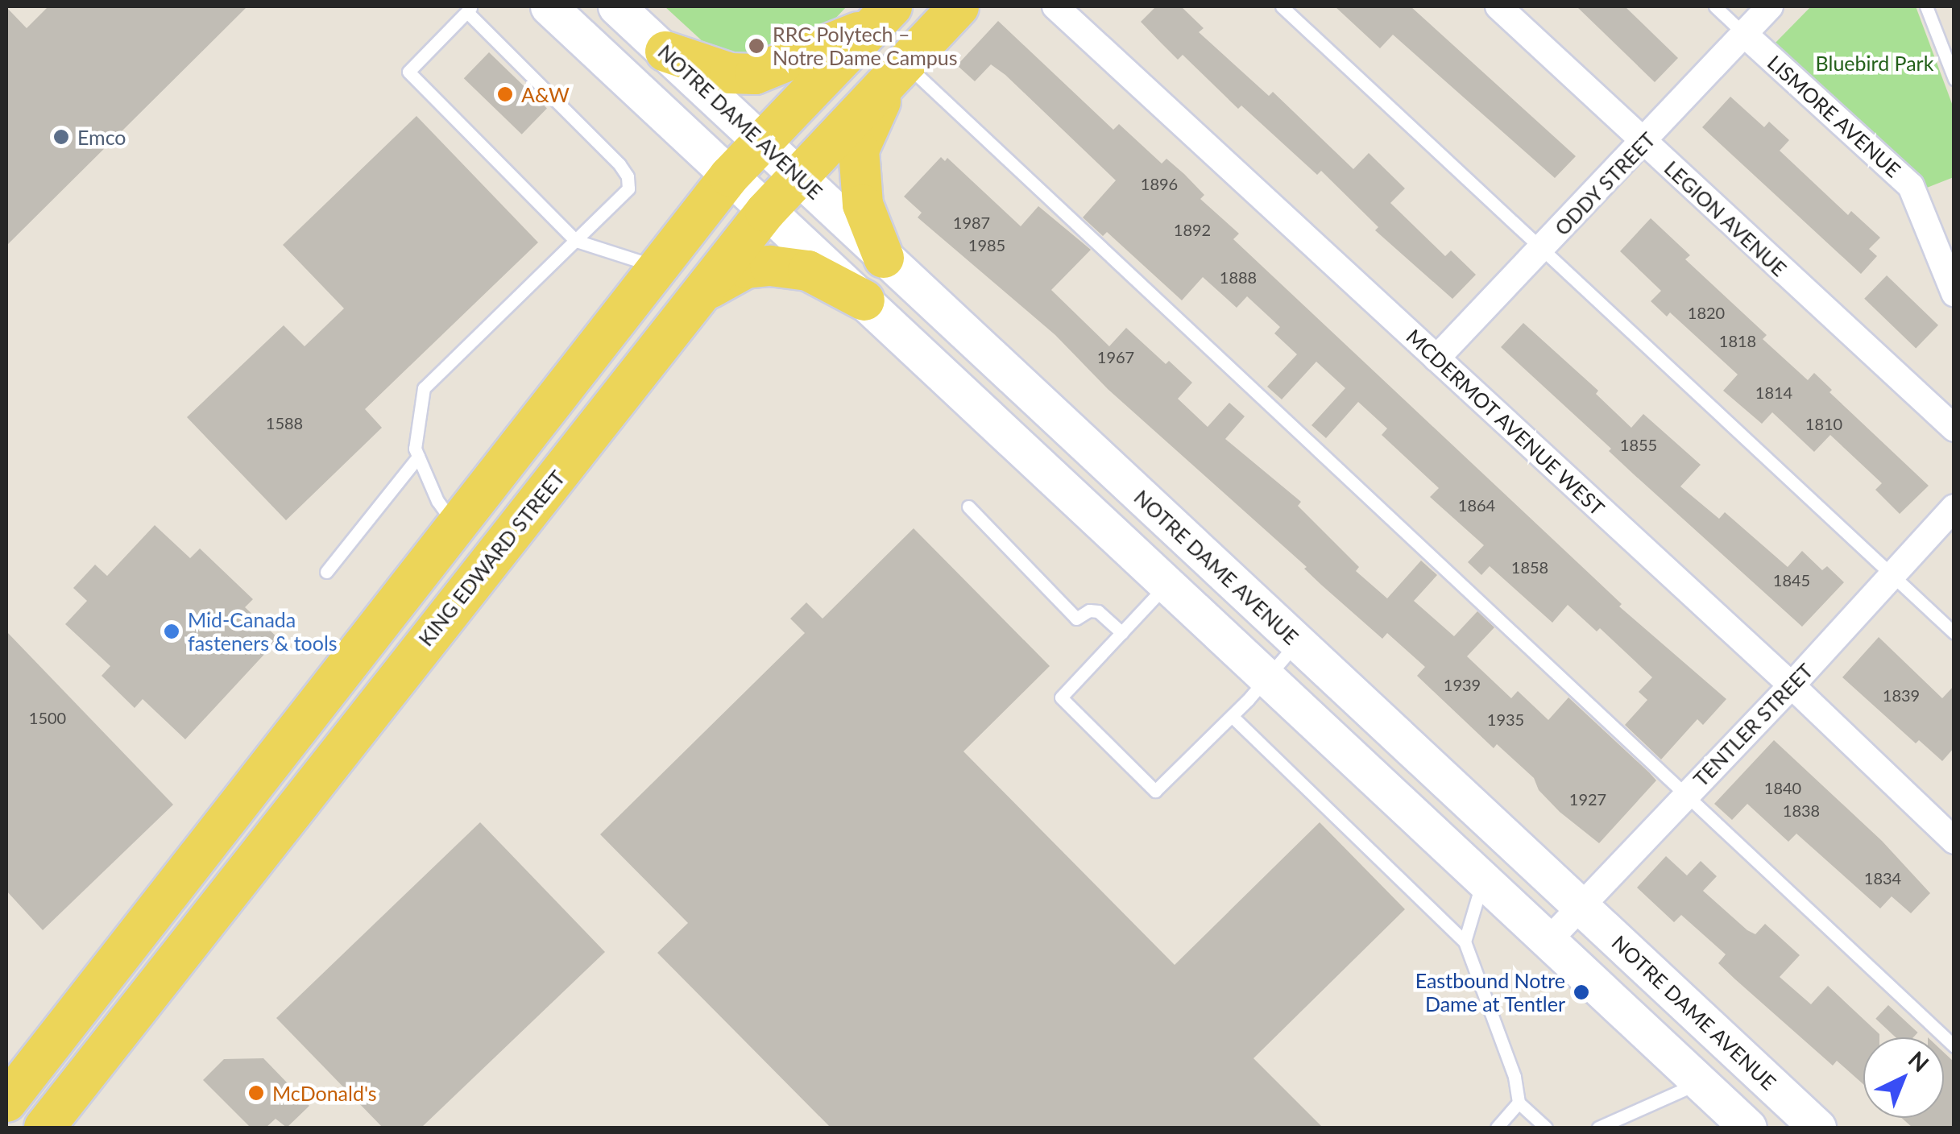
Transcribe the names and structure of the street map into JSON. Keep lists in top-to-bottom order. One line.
{"streets":{"main road":["NOTRE DAME AVENUE","KING EDWARD STREET"],"street":["LISMORE AVENUE","ODDY STREET","LEGION AVENUE","MCDERMOT AVENUE WEST","TENTLER STREET"]},"crossings":[["LISMORE AVENUE","ODDY STREET"],["NOTRE DAME AVENUE","KING EDWARD STREET"],["NOTRE DAME AVENUE","TENTLER STREET"],["ODDY STREET","LEGION AVENUE"],["ODDY STREET","MCDERMOT AVENUE WEST"],["MCDERMOT AVENUE WEST","TENTLER STREET"]],"parks":["Bluebird Park"],"places":["RRC Polytech – Notre Dame Campus","A&W","Emco","Mid-Canada fasteners & tools","Eastbound Notre Dame at Tentler","McDonald's"],"house_numbers":["1896","1987","1892","1985","1888","1820","1818","1967","1814","1588","1810","1855","1864","1858","1845","1939","1839","1500","1935","1840","1927","1838","1834"],"north":"top right"}
